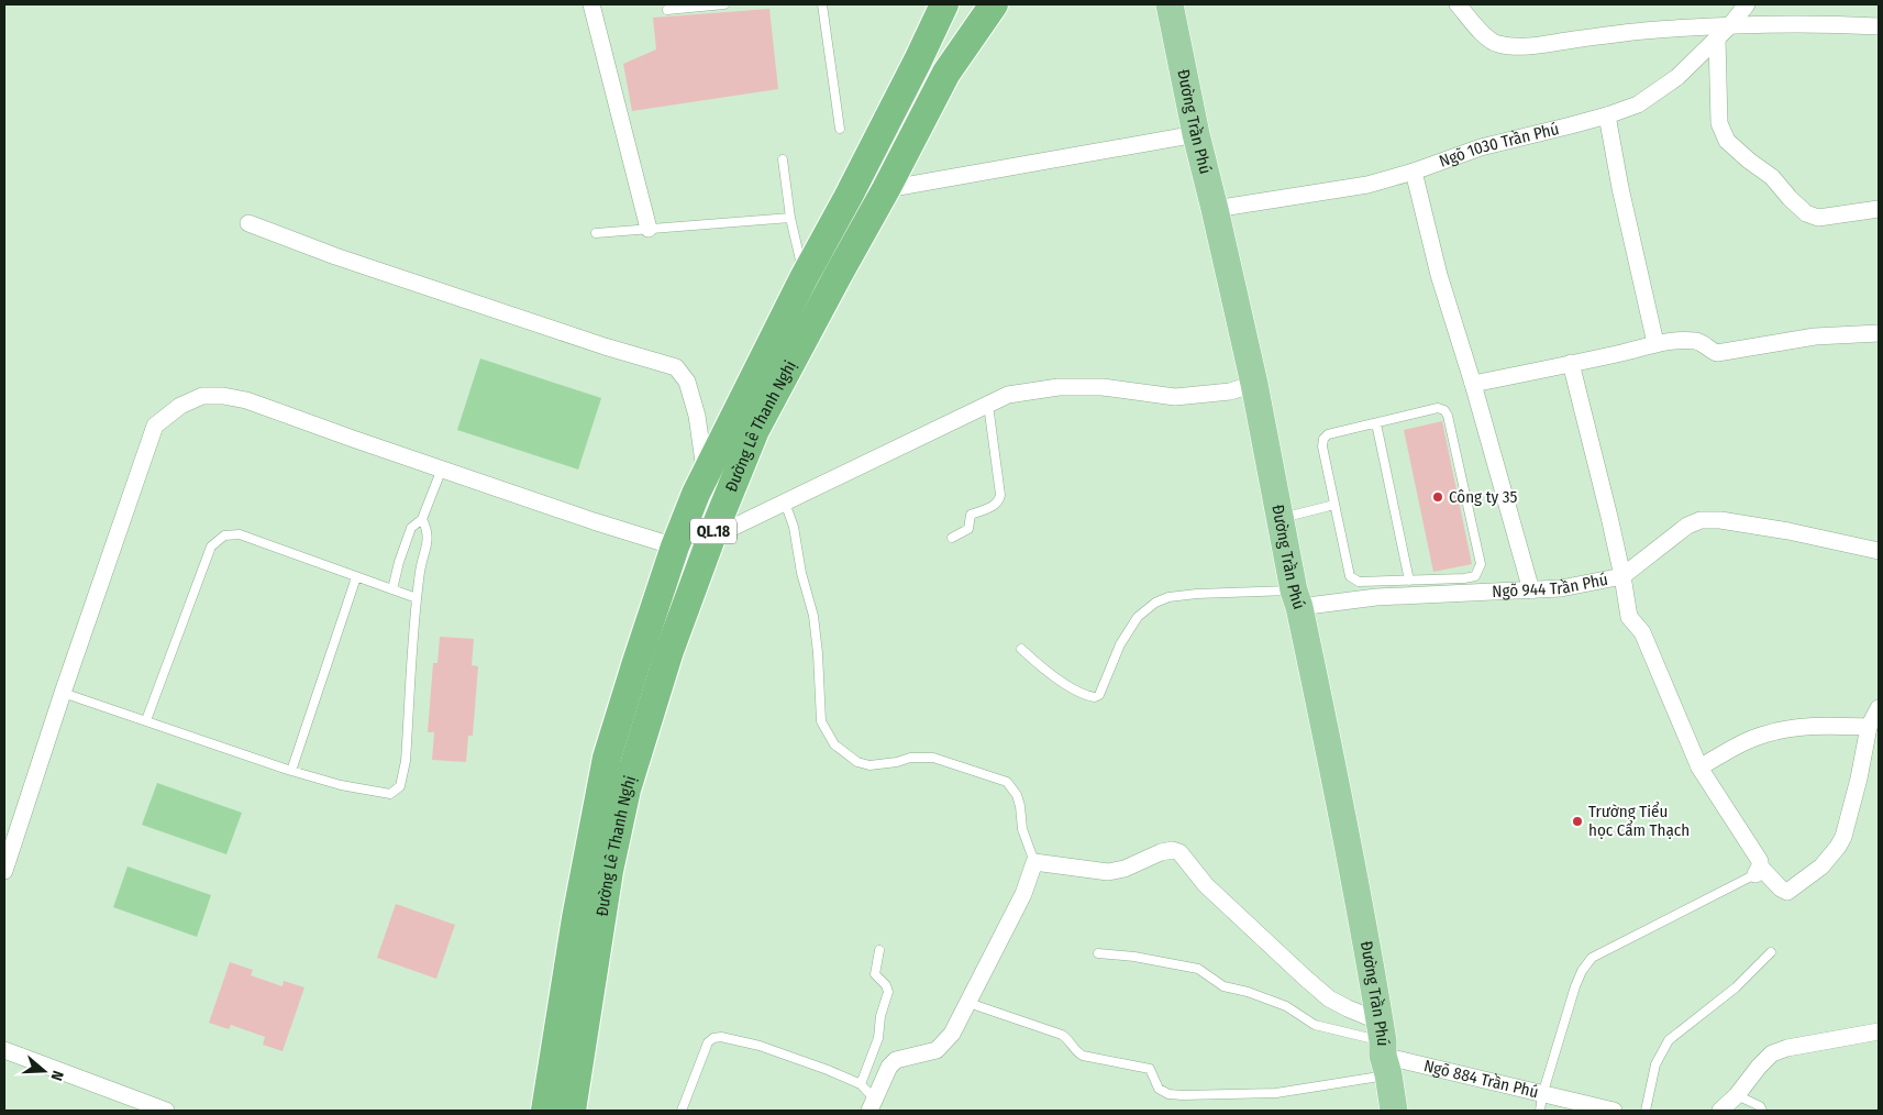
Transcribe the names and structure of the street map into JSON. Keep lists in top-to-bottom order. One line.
{"streets":{"highway":["Đường Lê Thanh Nghị","QL.18"],"main road":["Đường Trần Phú"],"street":["Ngõ 1030 Trần Phú","Ngõ 944 Trần Phú","Ngõ 884 Trần Phú"]},"crossings":[["Đường Trần Phú","Ngõ 1030 Trần Phú"],["Đường Trần Phú","Ngõ 944 Trần Phú"],["Đường Trần Phú","Ngõ 884 Trần Phú"]],"places":["Công ty 35","Trường Tiểu học Cẩm Thạch"],"north":"right"}
